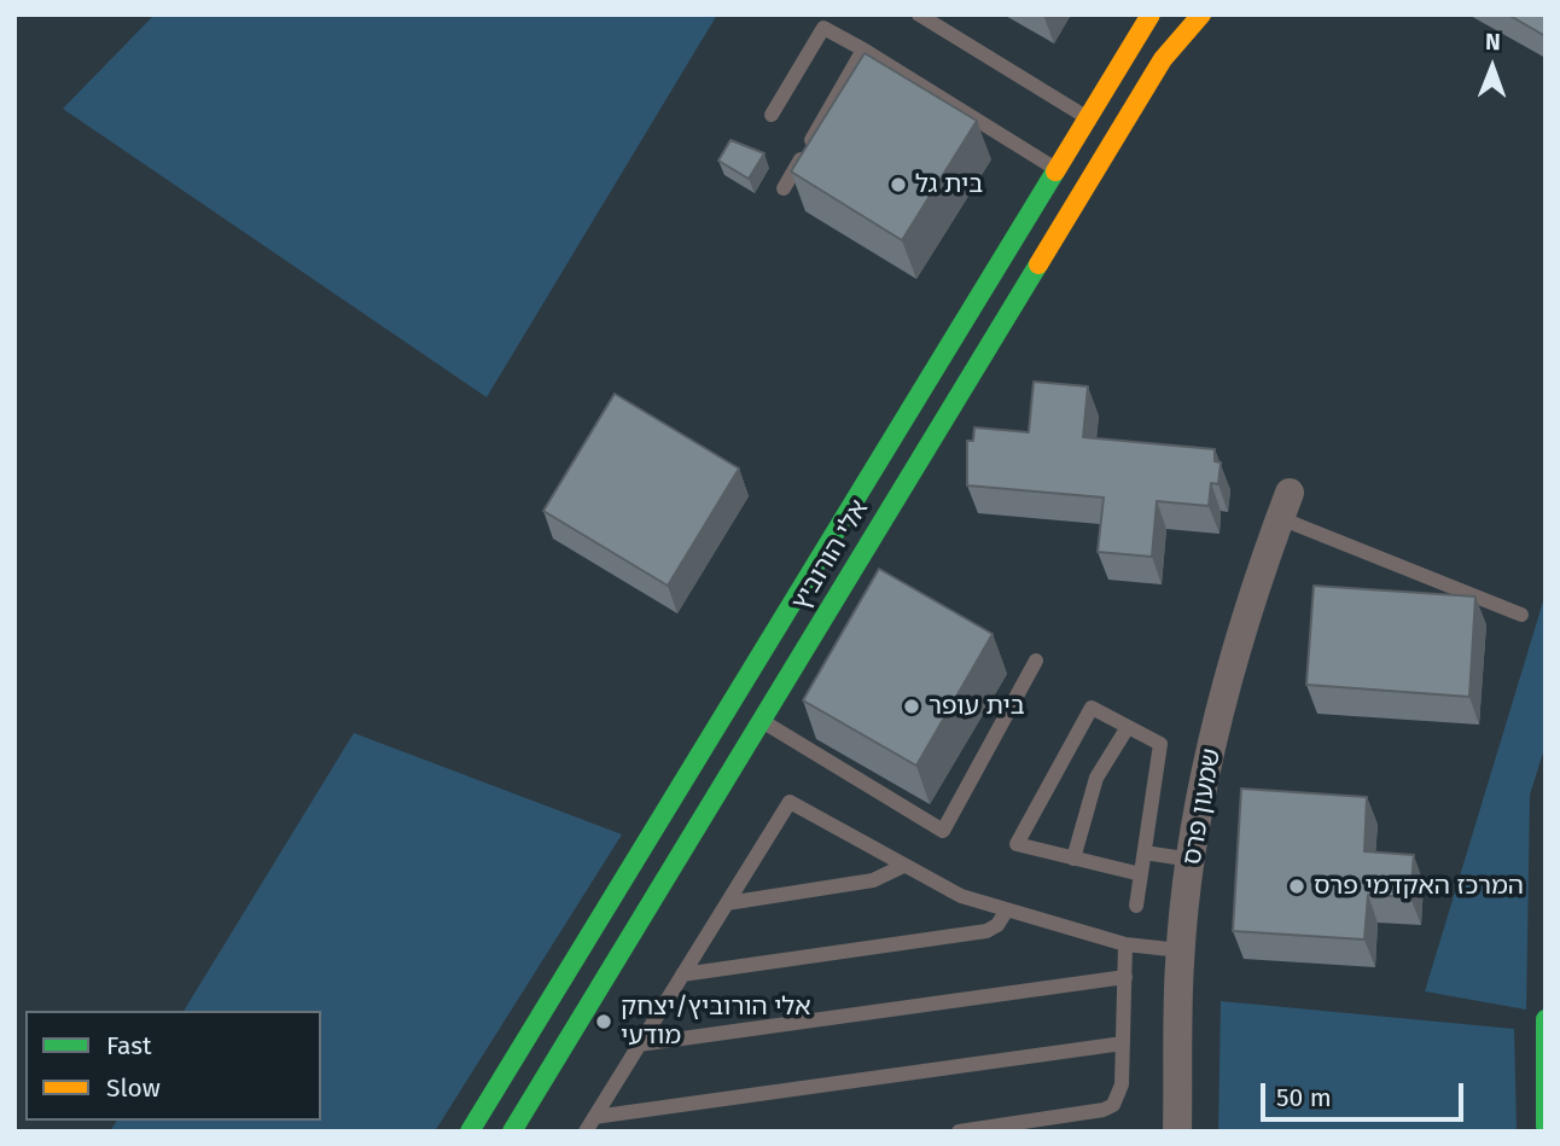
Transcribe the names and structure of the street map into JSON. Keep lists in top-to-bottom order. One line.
{"streets":{"street":["אלי הורוביץ","שמעון פרס"]},"places":["בית גל","בית עופר","המרכז האקדמי פרס","אלי הורוביץ/יצחק מודעי"],"legend":["Fast","Slow"],"scale_bar":"50 m","north":"top"}
